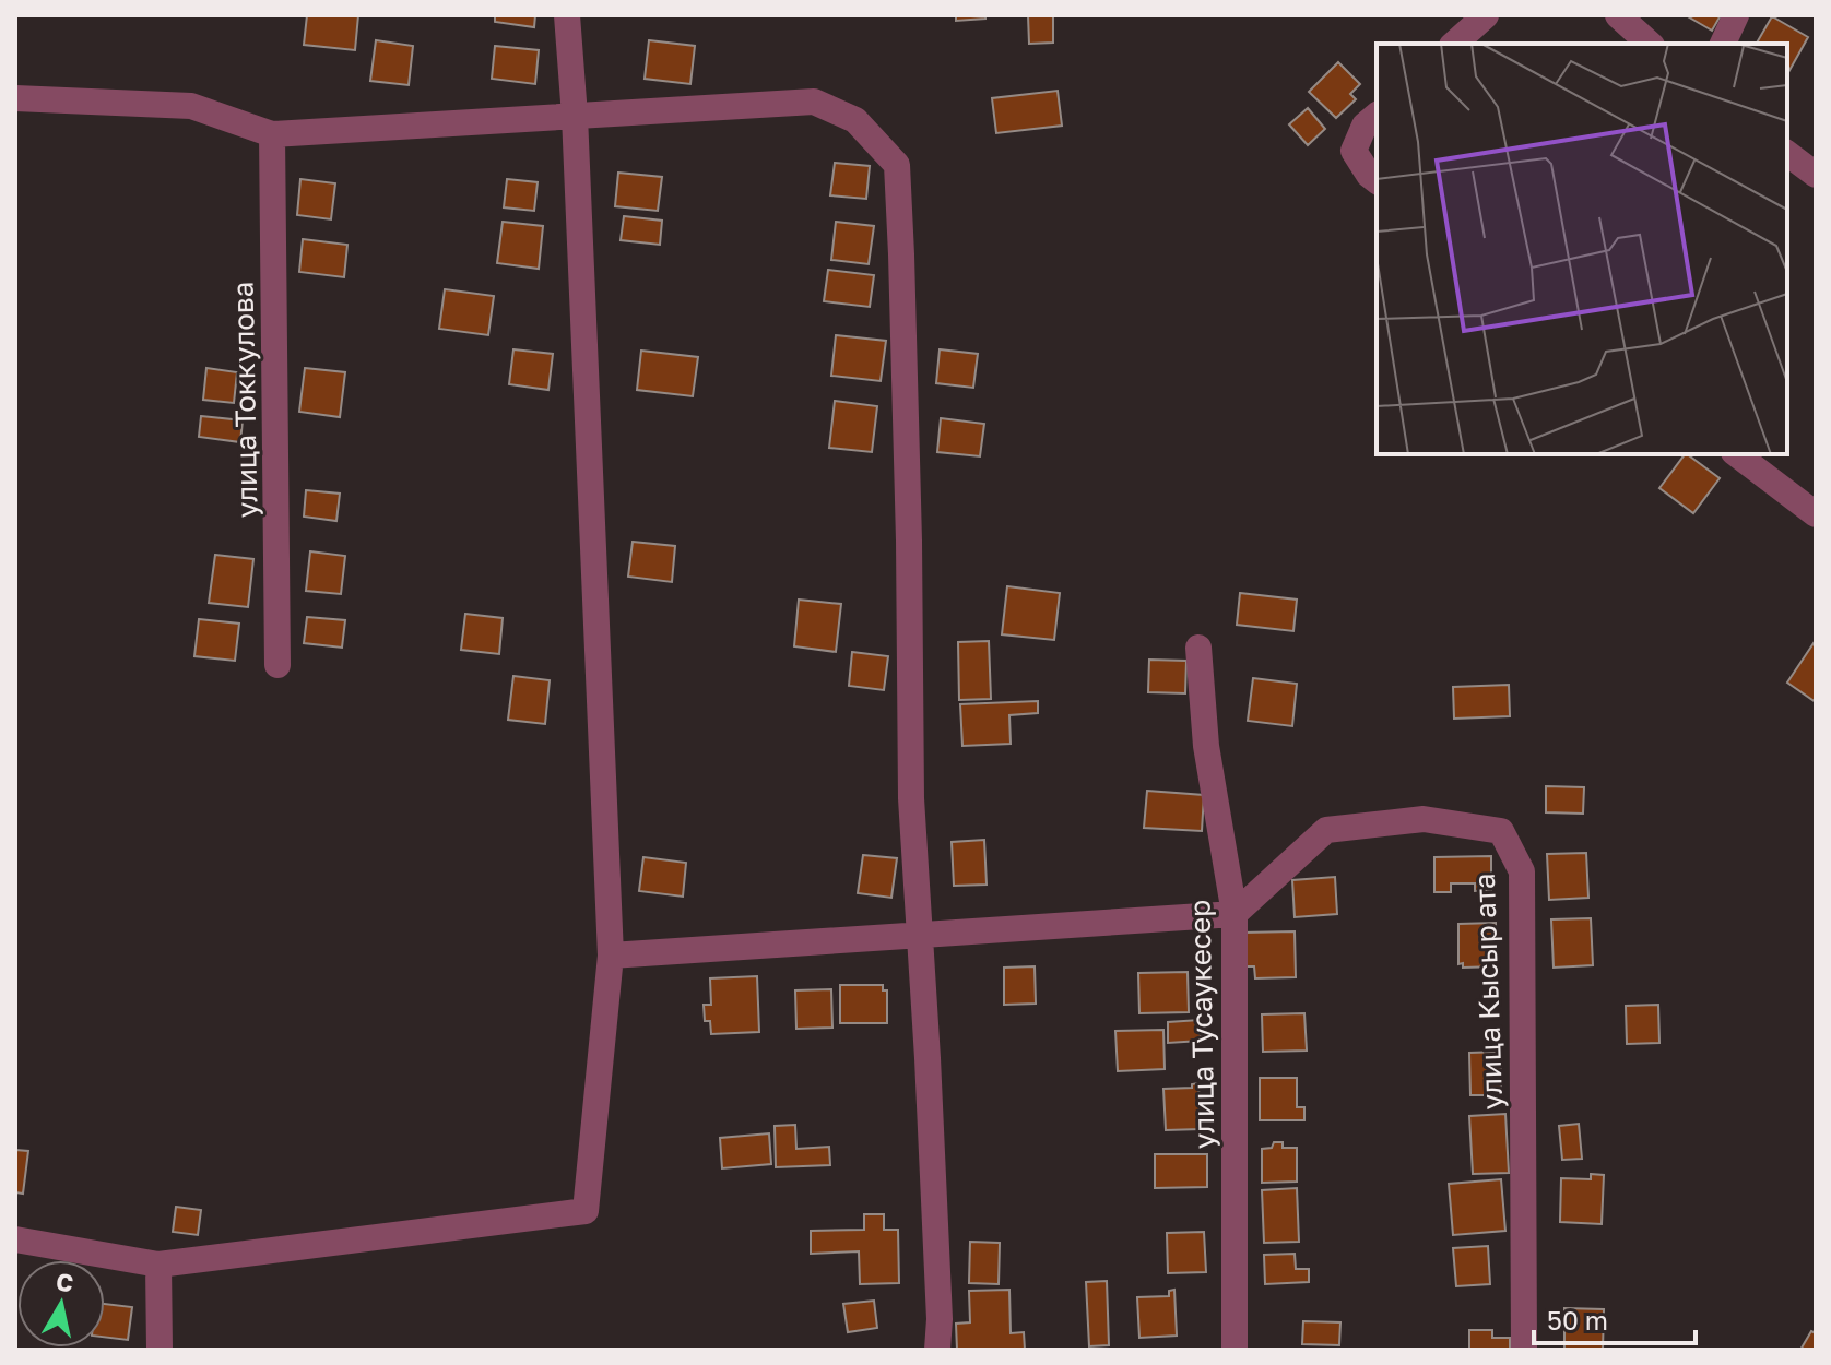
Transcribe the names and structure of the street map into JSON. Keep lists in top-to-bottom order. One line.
{"streets":{"street":["улица Токкулова","улица Кысыр ата","улица Тусаукесер"]},"crossings":[["улица Кысыр ата","улица Тусаукесер"]],"scale_bar":"50 m","north":"top"}
